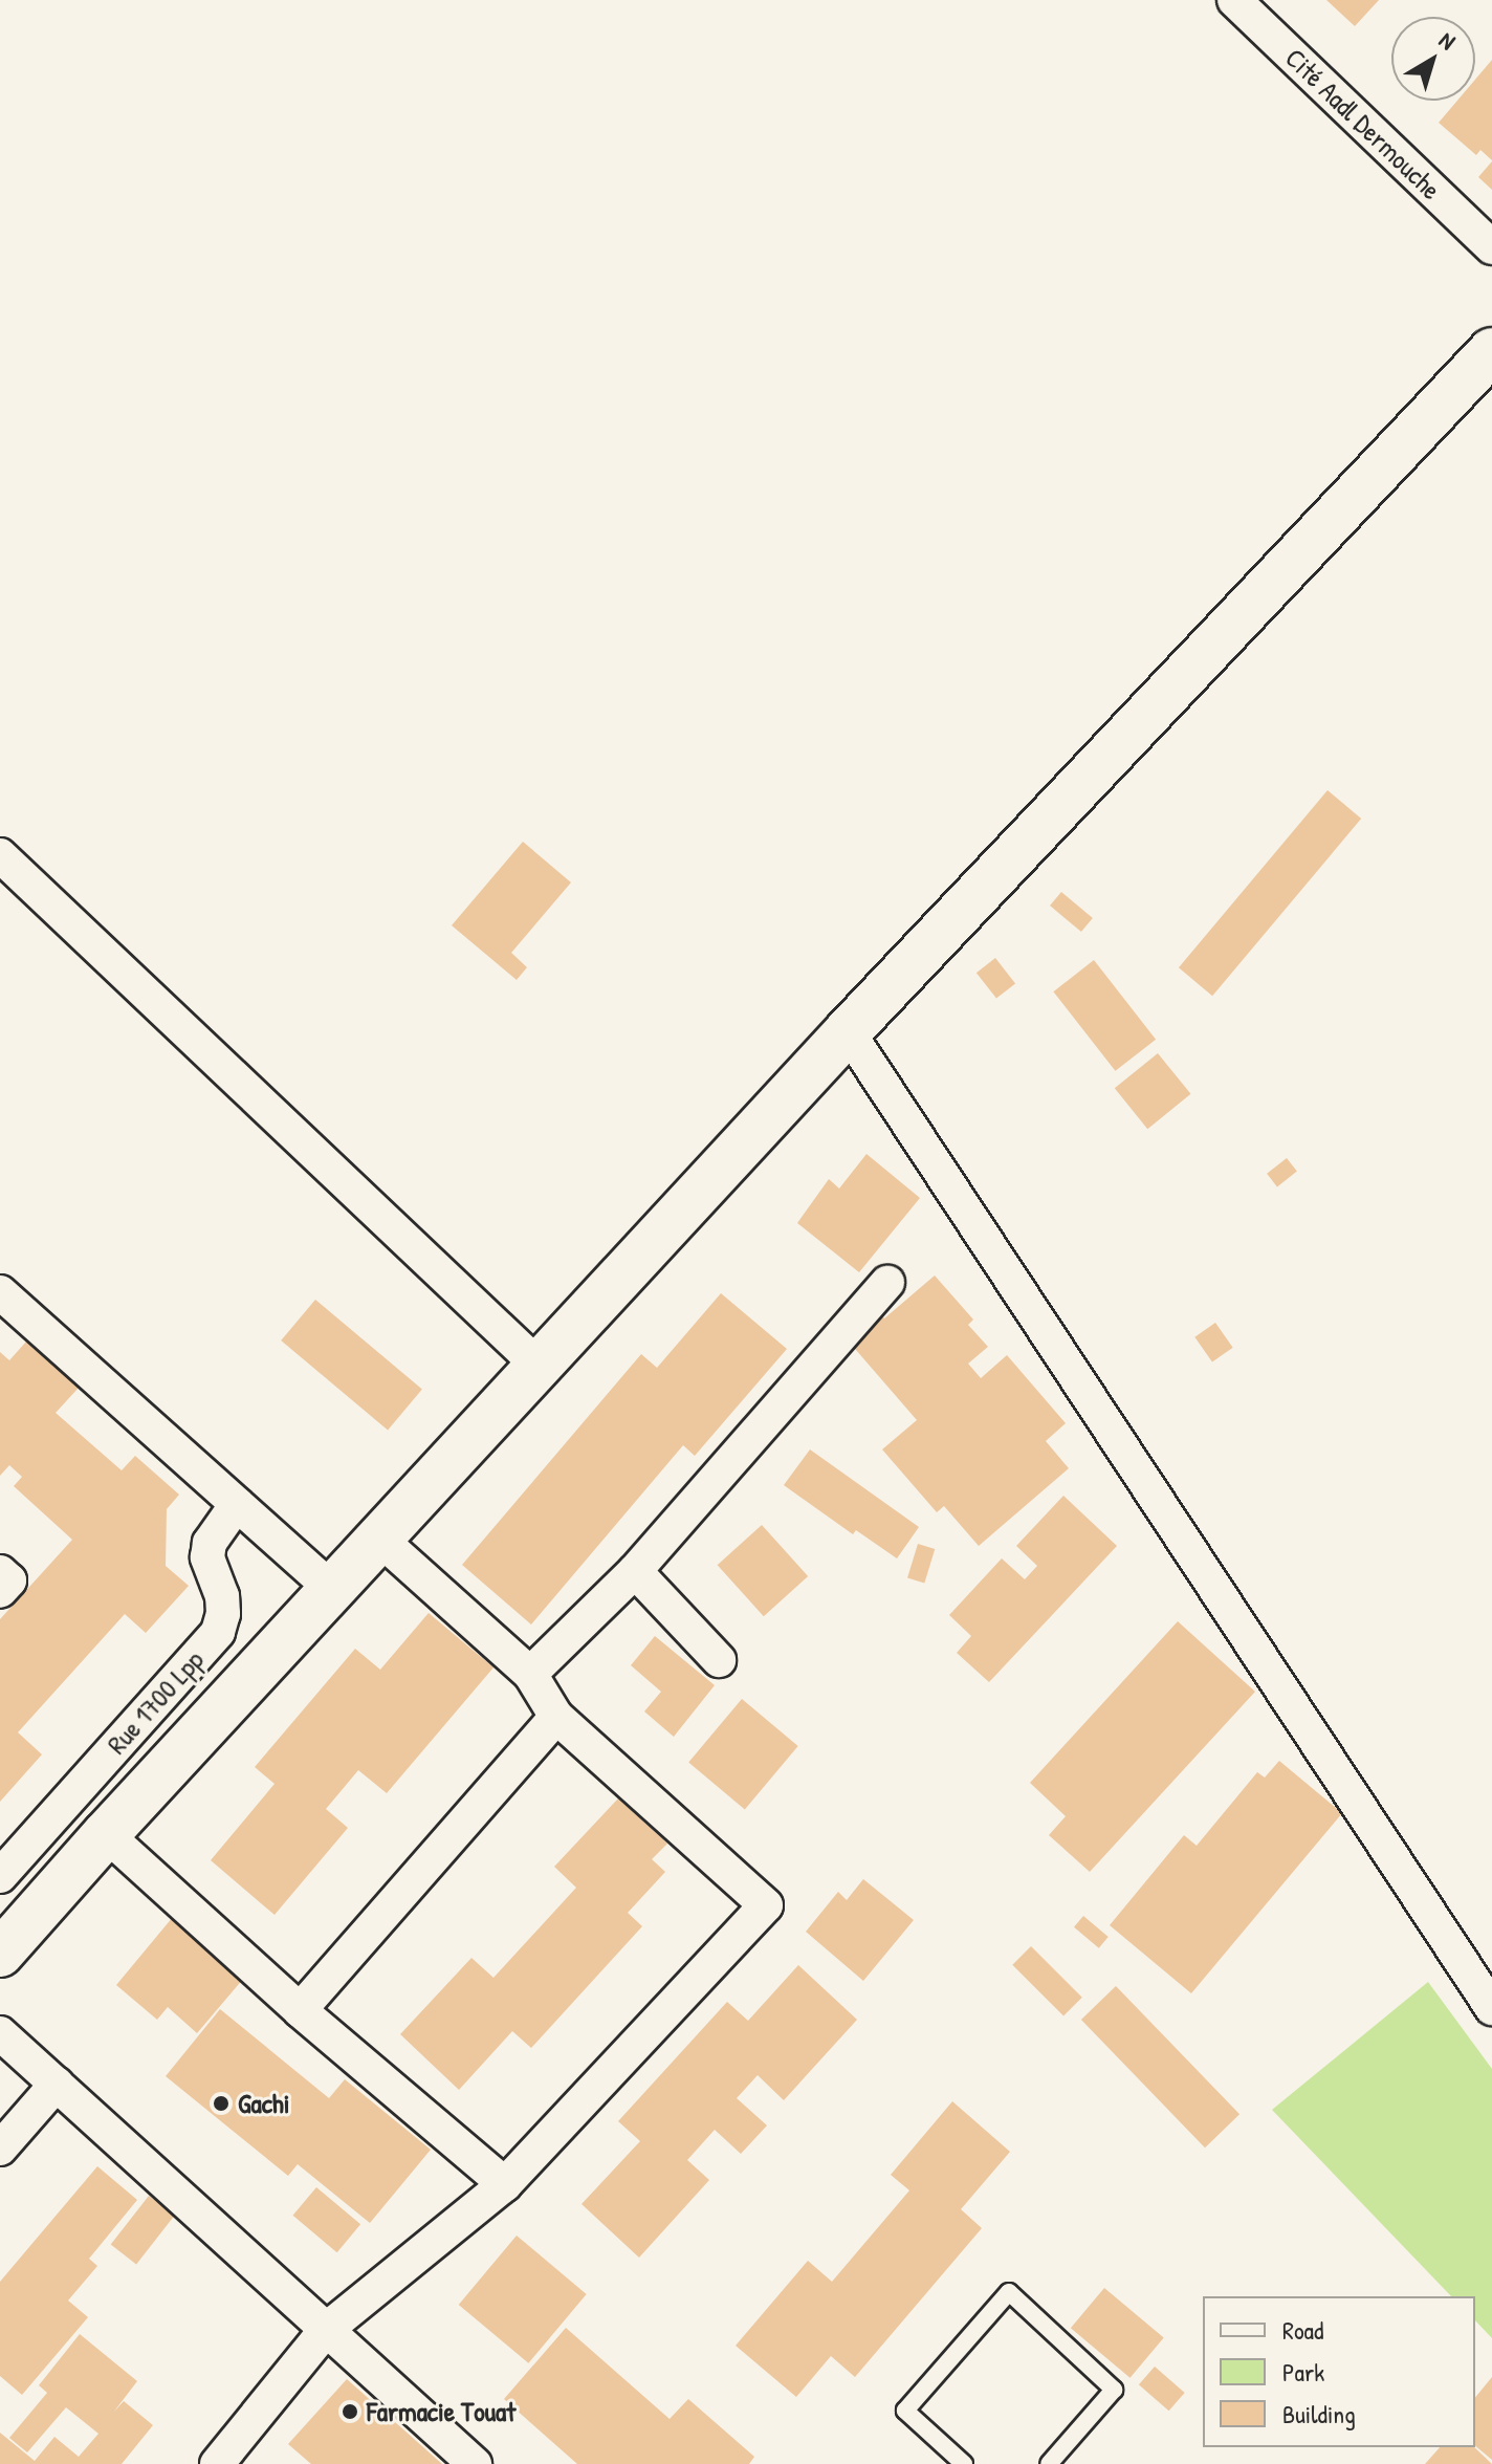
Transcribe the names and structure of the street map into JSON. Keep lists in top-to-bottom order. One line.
{"streets":{"street":["Cité Aadl Dermouche","Rue 1700 Lpp"]},"places":["Gachi","Farmacie Touat"],"legend":["Road","Park","Building"],"north":"top right"}
